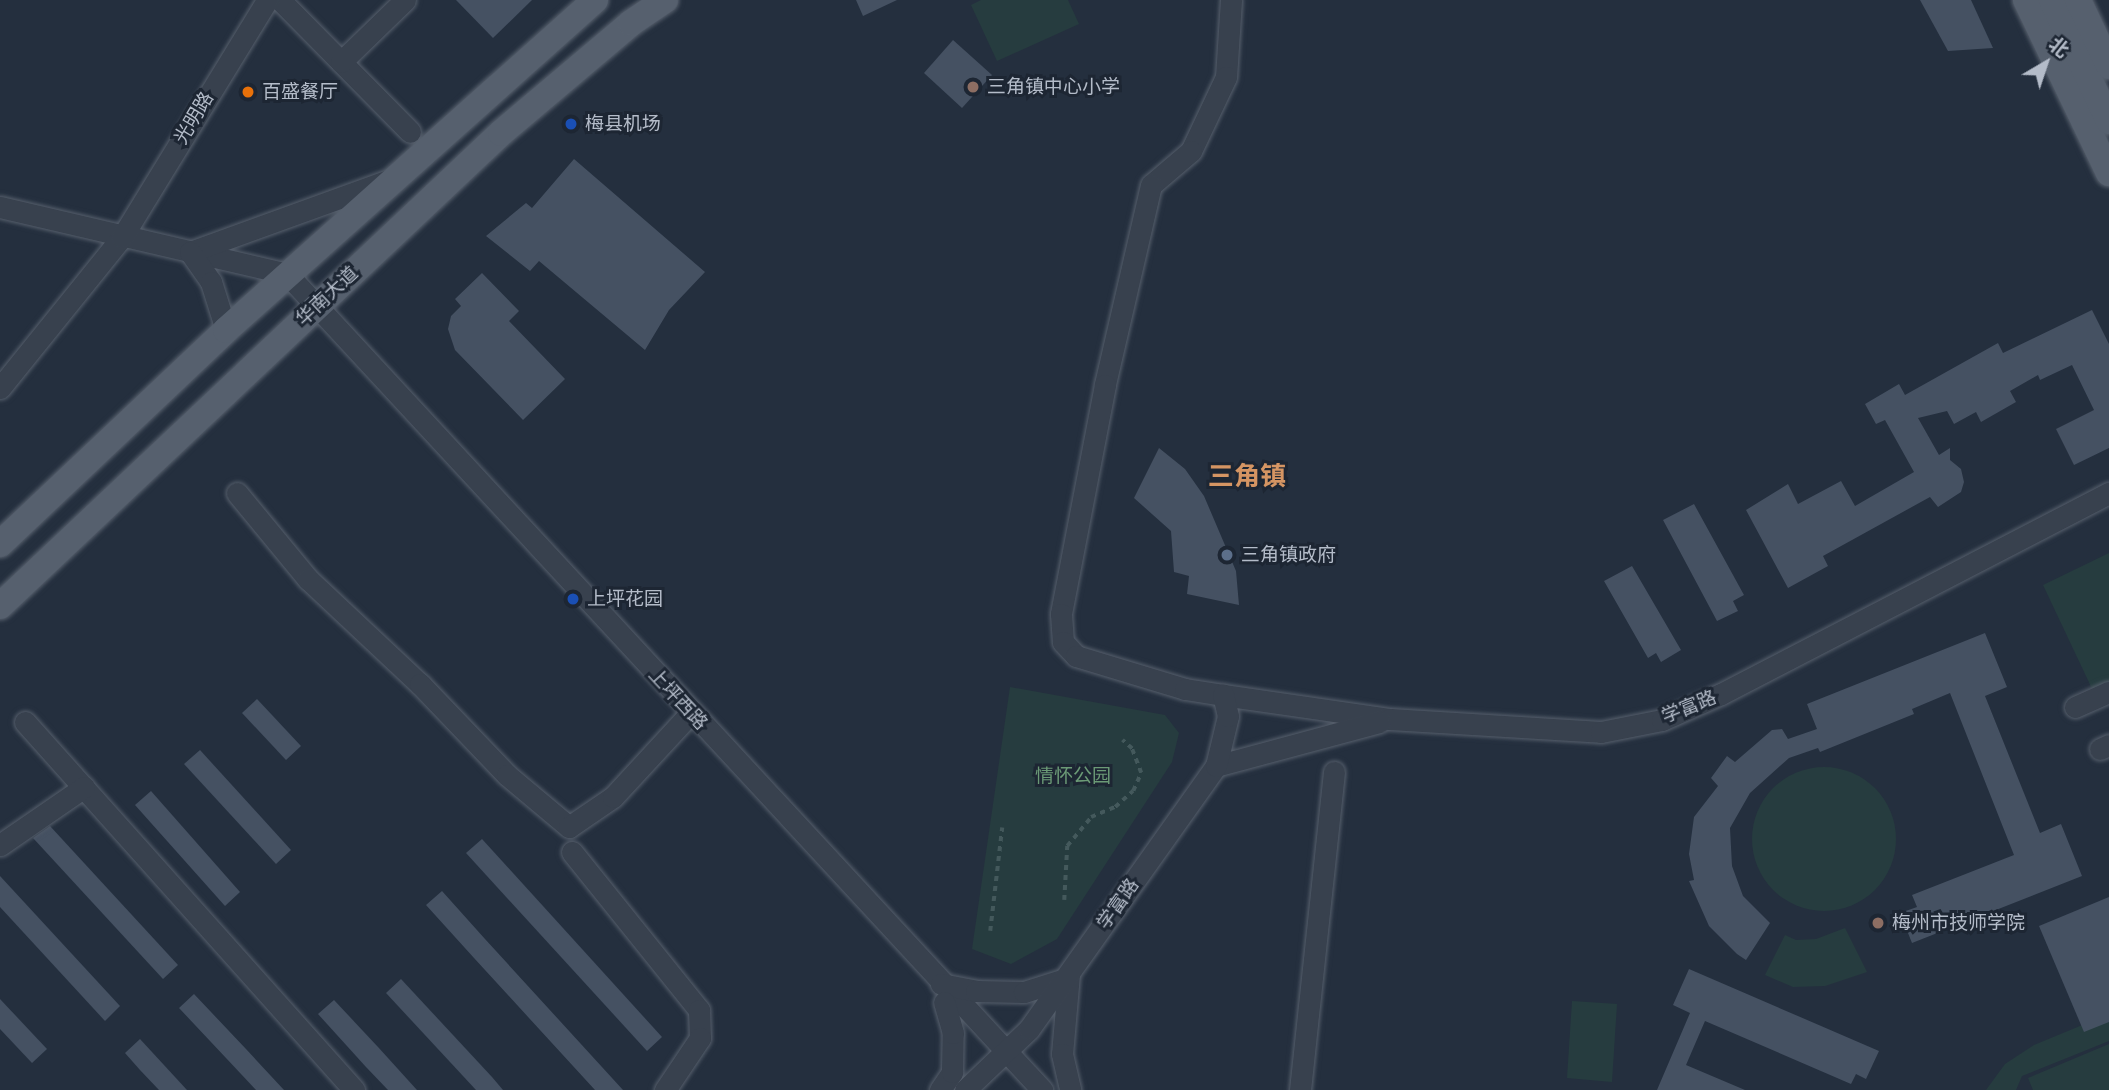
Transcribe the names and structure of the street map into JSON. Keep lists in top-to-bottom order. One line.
{"streets":{"main road":["华南大道"],"street":["光明路","上坪西路","学富路"]},"crossings":[["华南大道","上坪西路"],["上坪西路","学富路"]],"districts":["三角镇"],"parks":["情怀公园"],"places":["三角镇中心小学","百盛餐厅","梅县机场","三角镇政府","上坪花园","梅州市技师学院"],"north":"top right"}
